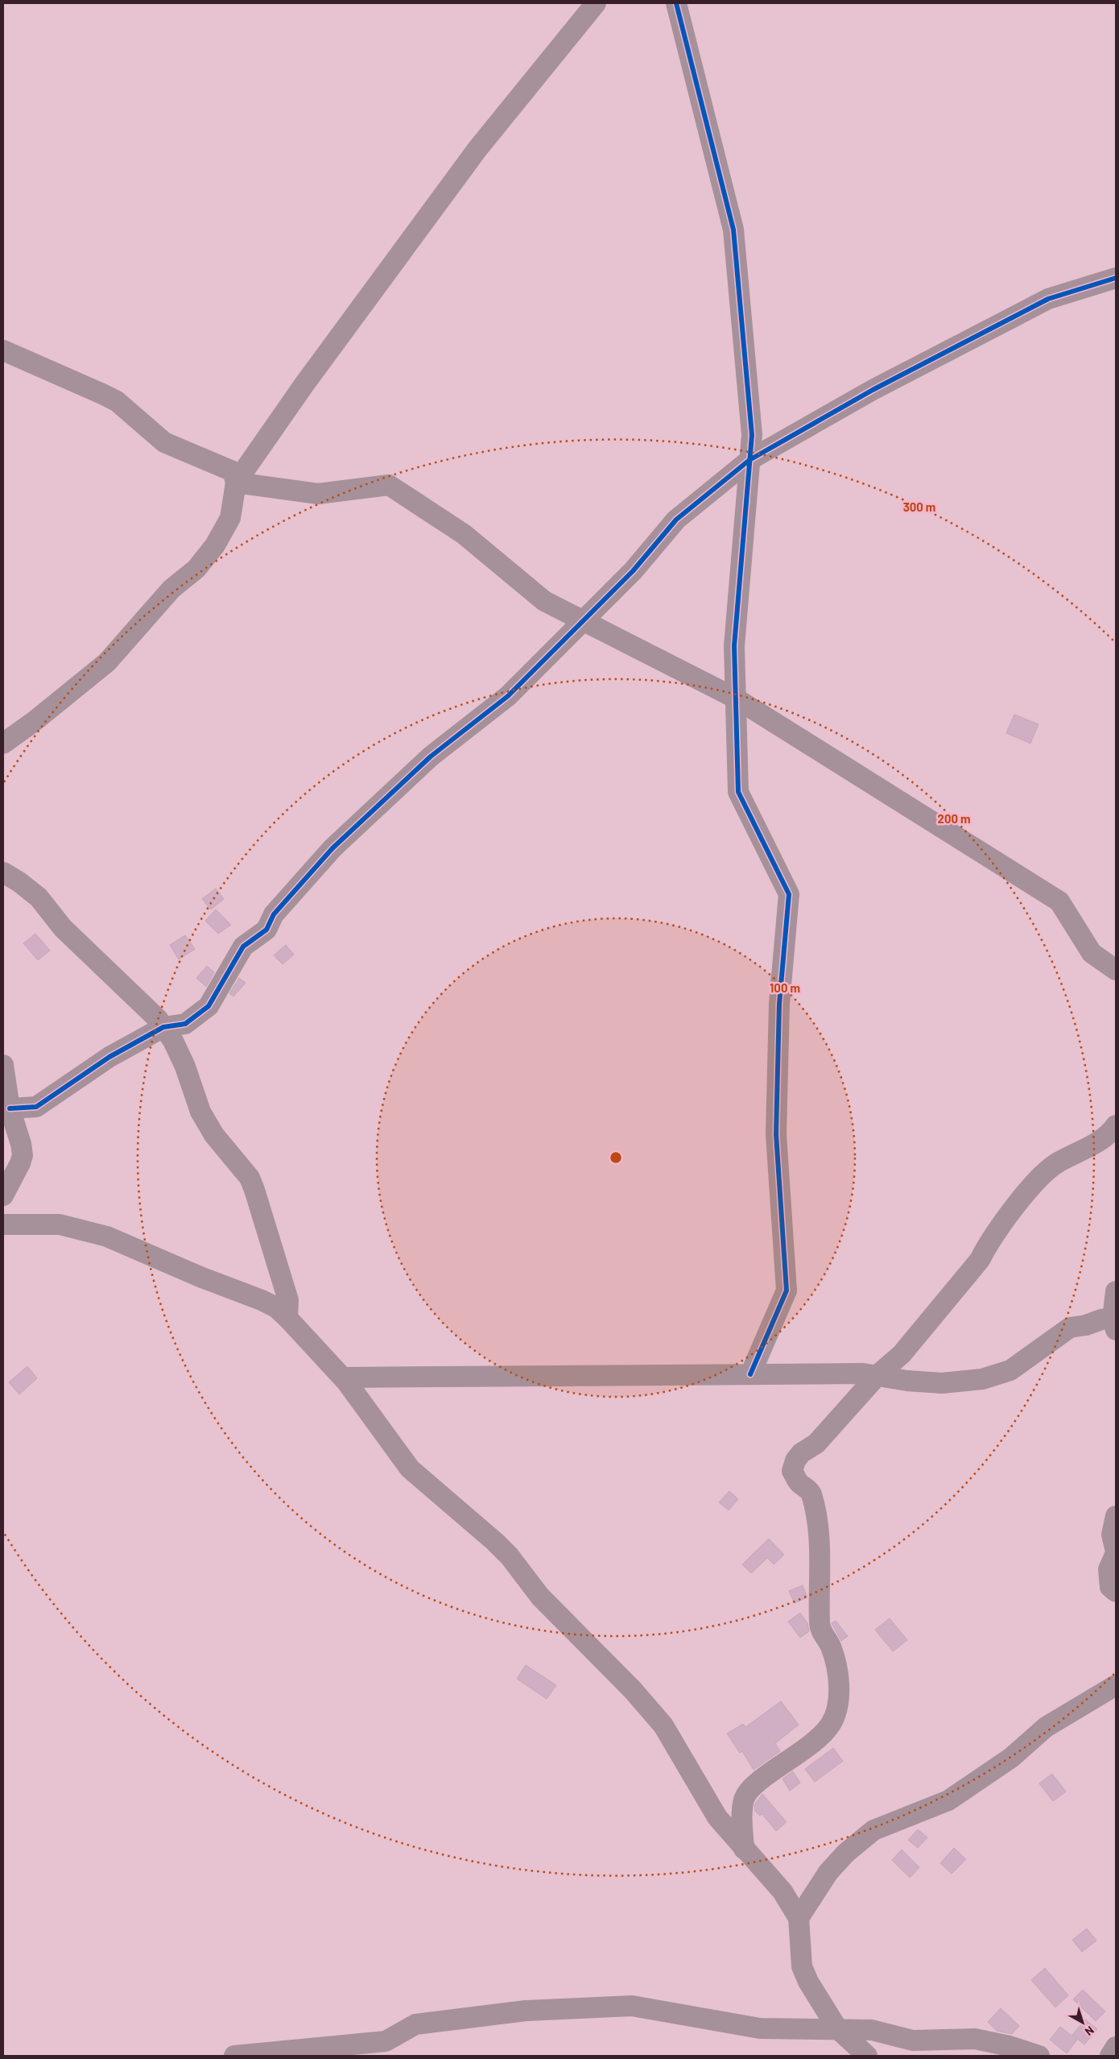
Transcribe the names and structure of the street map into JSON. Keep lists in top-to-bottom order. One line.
{"north":"bottom right","rings":["300 m","200 m","100 m"]}
